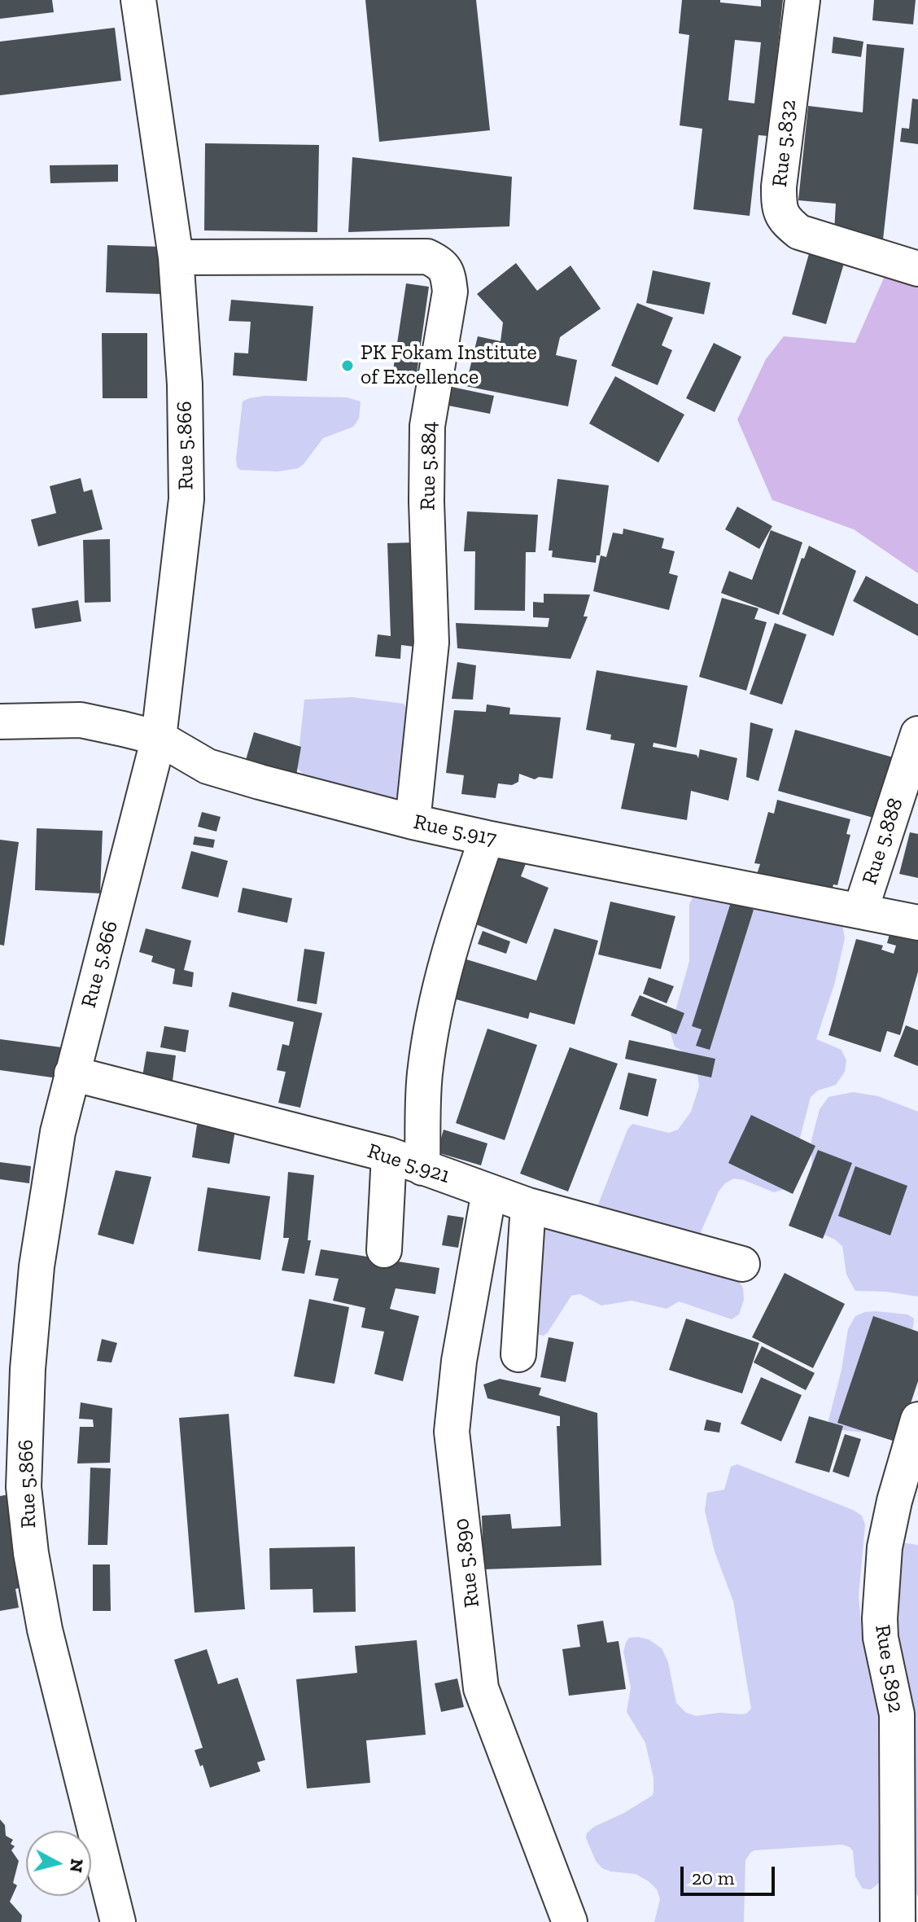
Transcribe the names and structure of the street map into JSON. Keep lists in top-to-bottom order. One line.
{"streets":{"street":["Rue 5.832","Rue 5.866","Rue 5.884","Rue 5.917","Rue 5.888","Rue 5.921","Rue 5.890","Rue 5.892"]},"crossings":[["Rue 5.866","Rue 5.884"],["Rue 5.866","Rue 5.917"],["Rue 5.866","Rue 5.921"],["Rue 5.884","Rue 5.917"],["Rue 5.917","Rue 5.888"],["Rue 5.921","Rue 5.890"]],"places":["PK Fokam Institute of Excellence"],"scale_bar":"20 m","north":"right"}
